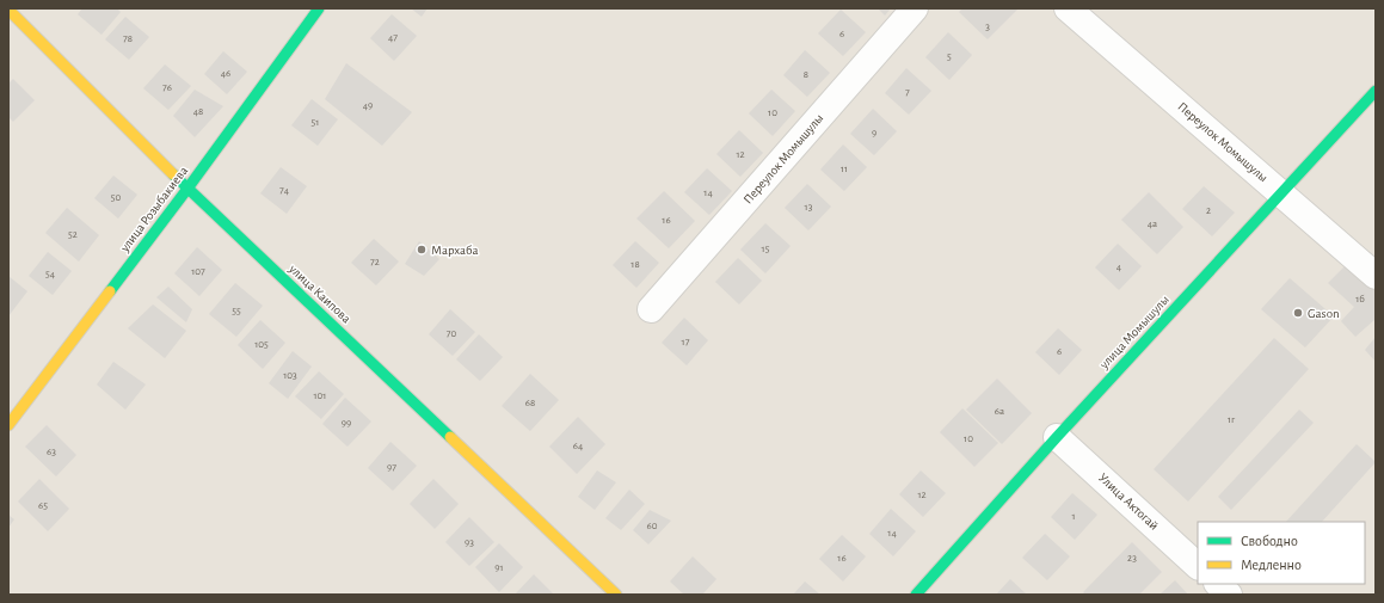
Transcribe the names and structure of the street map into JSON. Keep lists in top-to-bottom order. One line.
{"streets":{"street":["Переулок Момышулы","улица Розыбакиева","улица Каипова","улица Момышулы","Улица Актогай"]},"crossings":[["Переулок Момышулы","улица Момышулы"],["улица Розыбакиева","улица Каипова"],["улица Момышулы","Улица Актогай"]],"places":["Мархаба","Gason"],"house_numbers":["3","6","47","78","5","46","8","76","7","49","48","10","51","9","12","11","74","14","50","13","2","16","4а","52","15","72","18","4","107","54","1б","55","70","17","105","6","103","101","68","6а","1г","99","10","64","63","97","12","65","1","60","14","93","16","23","91"],"legend":["Свободно","Медленно"]}
